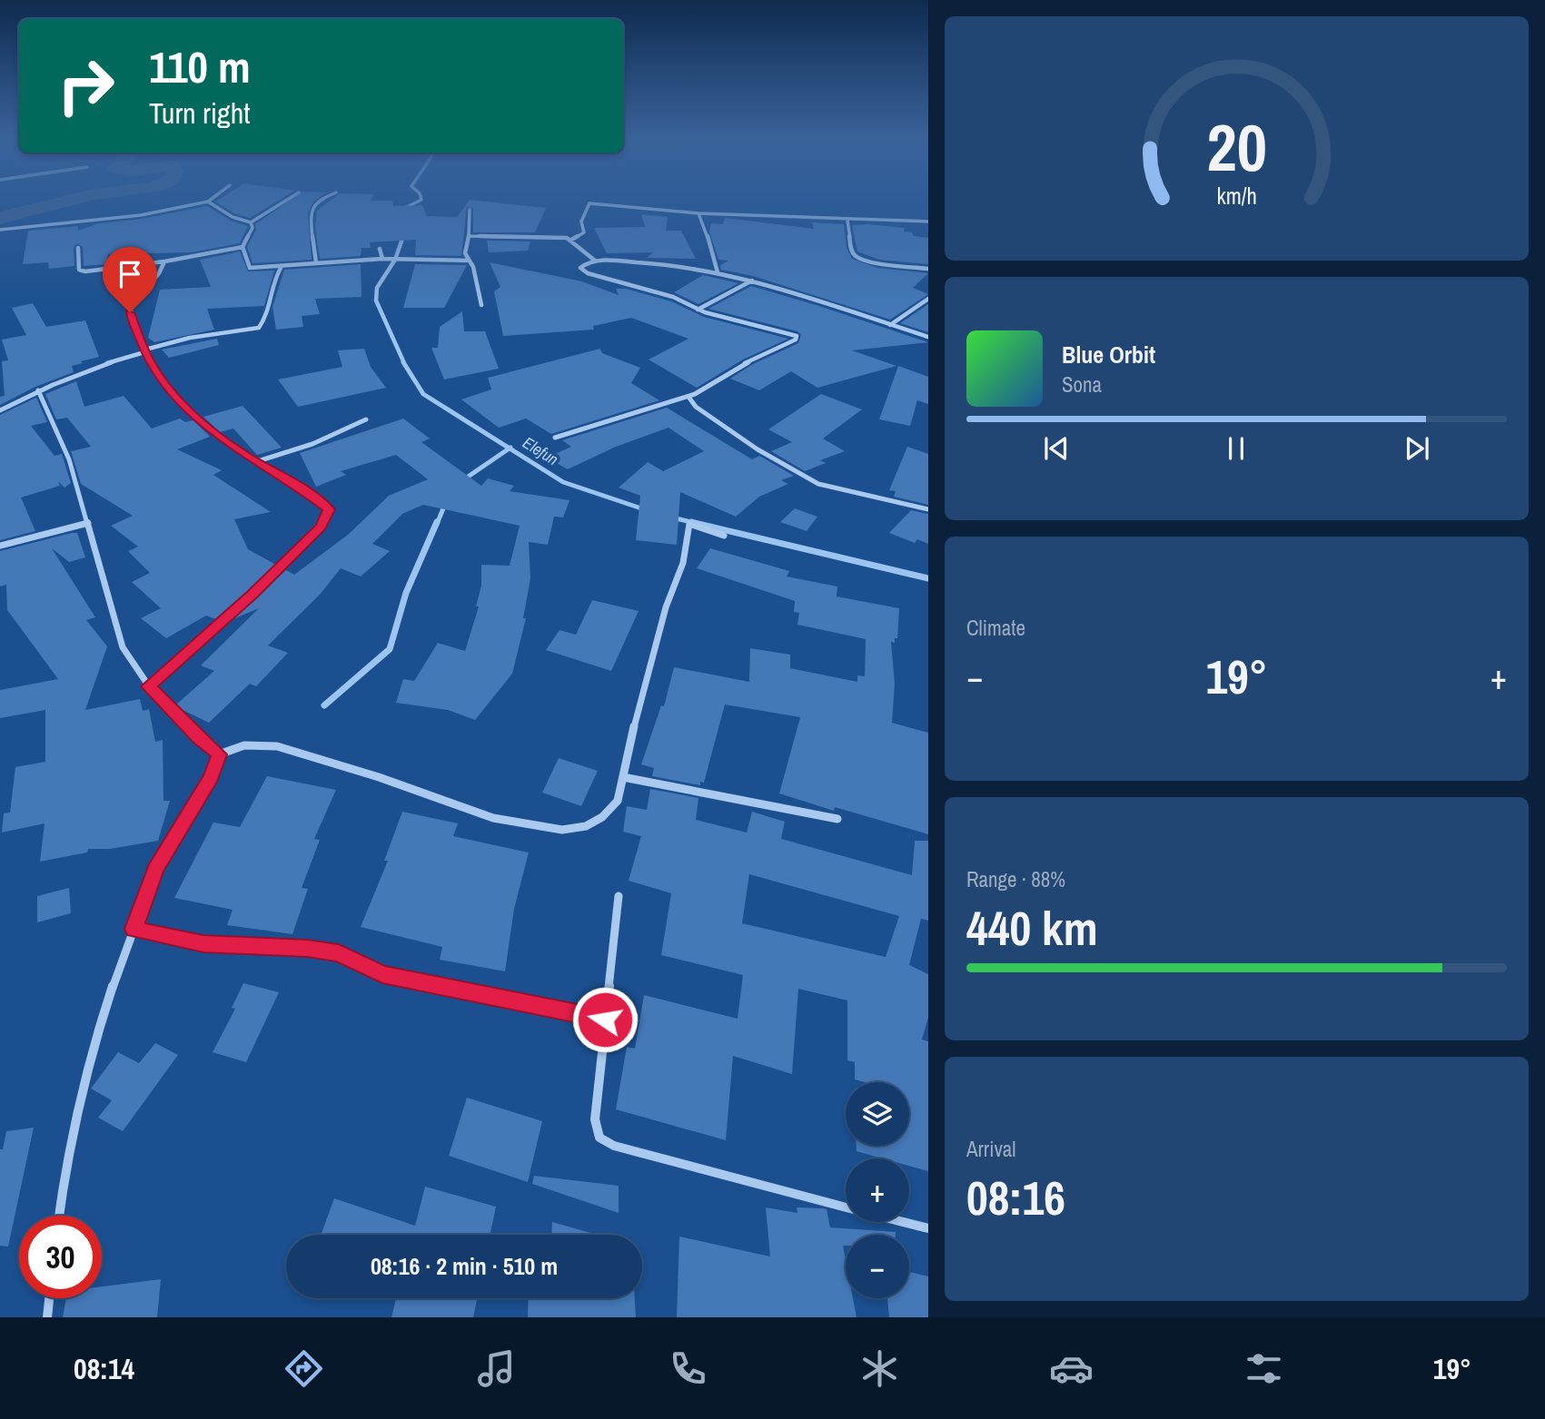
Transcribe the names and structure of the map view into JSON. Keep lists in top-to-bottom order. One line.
{"water":["Elefun"],"page":{"turn":["110 m","Turn right"],"song":["Blue Orbit","Sona"],"tile":["Climate",["Range · 88%","440 km"],["Arrival","08:16"]],"heat":["−","19°","+"],"map_buttons":["+","−"],"limit":"30","trip":"08:16 · 2 min · 510 m","tabs":["08:14","19°"],"gauge":["20","km/h"]}}
